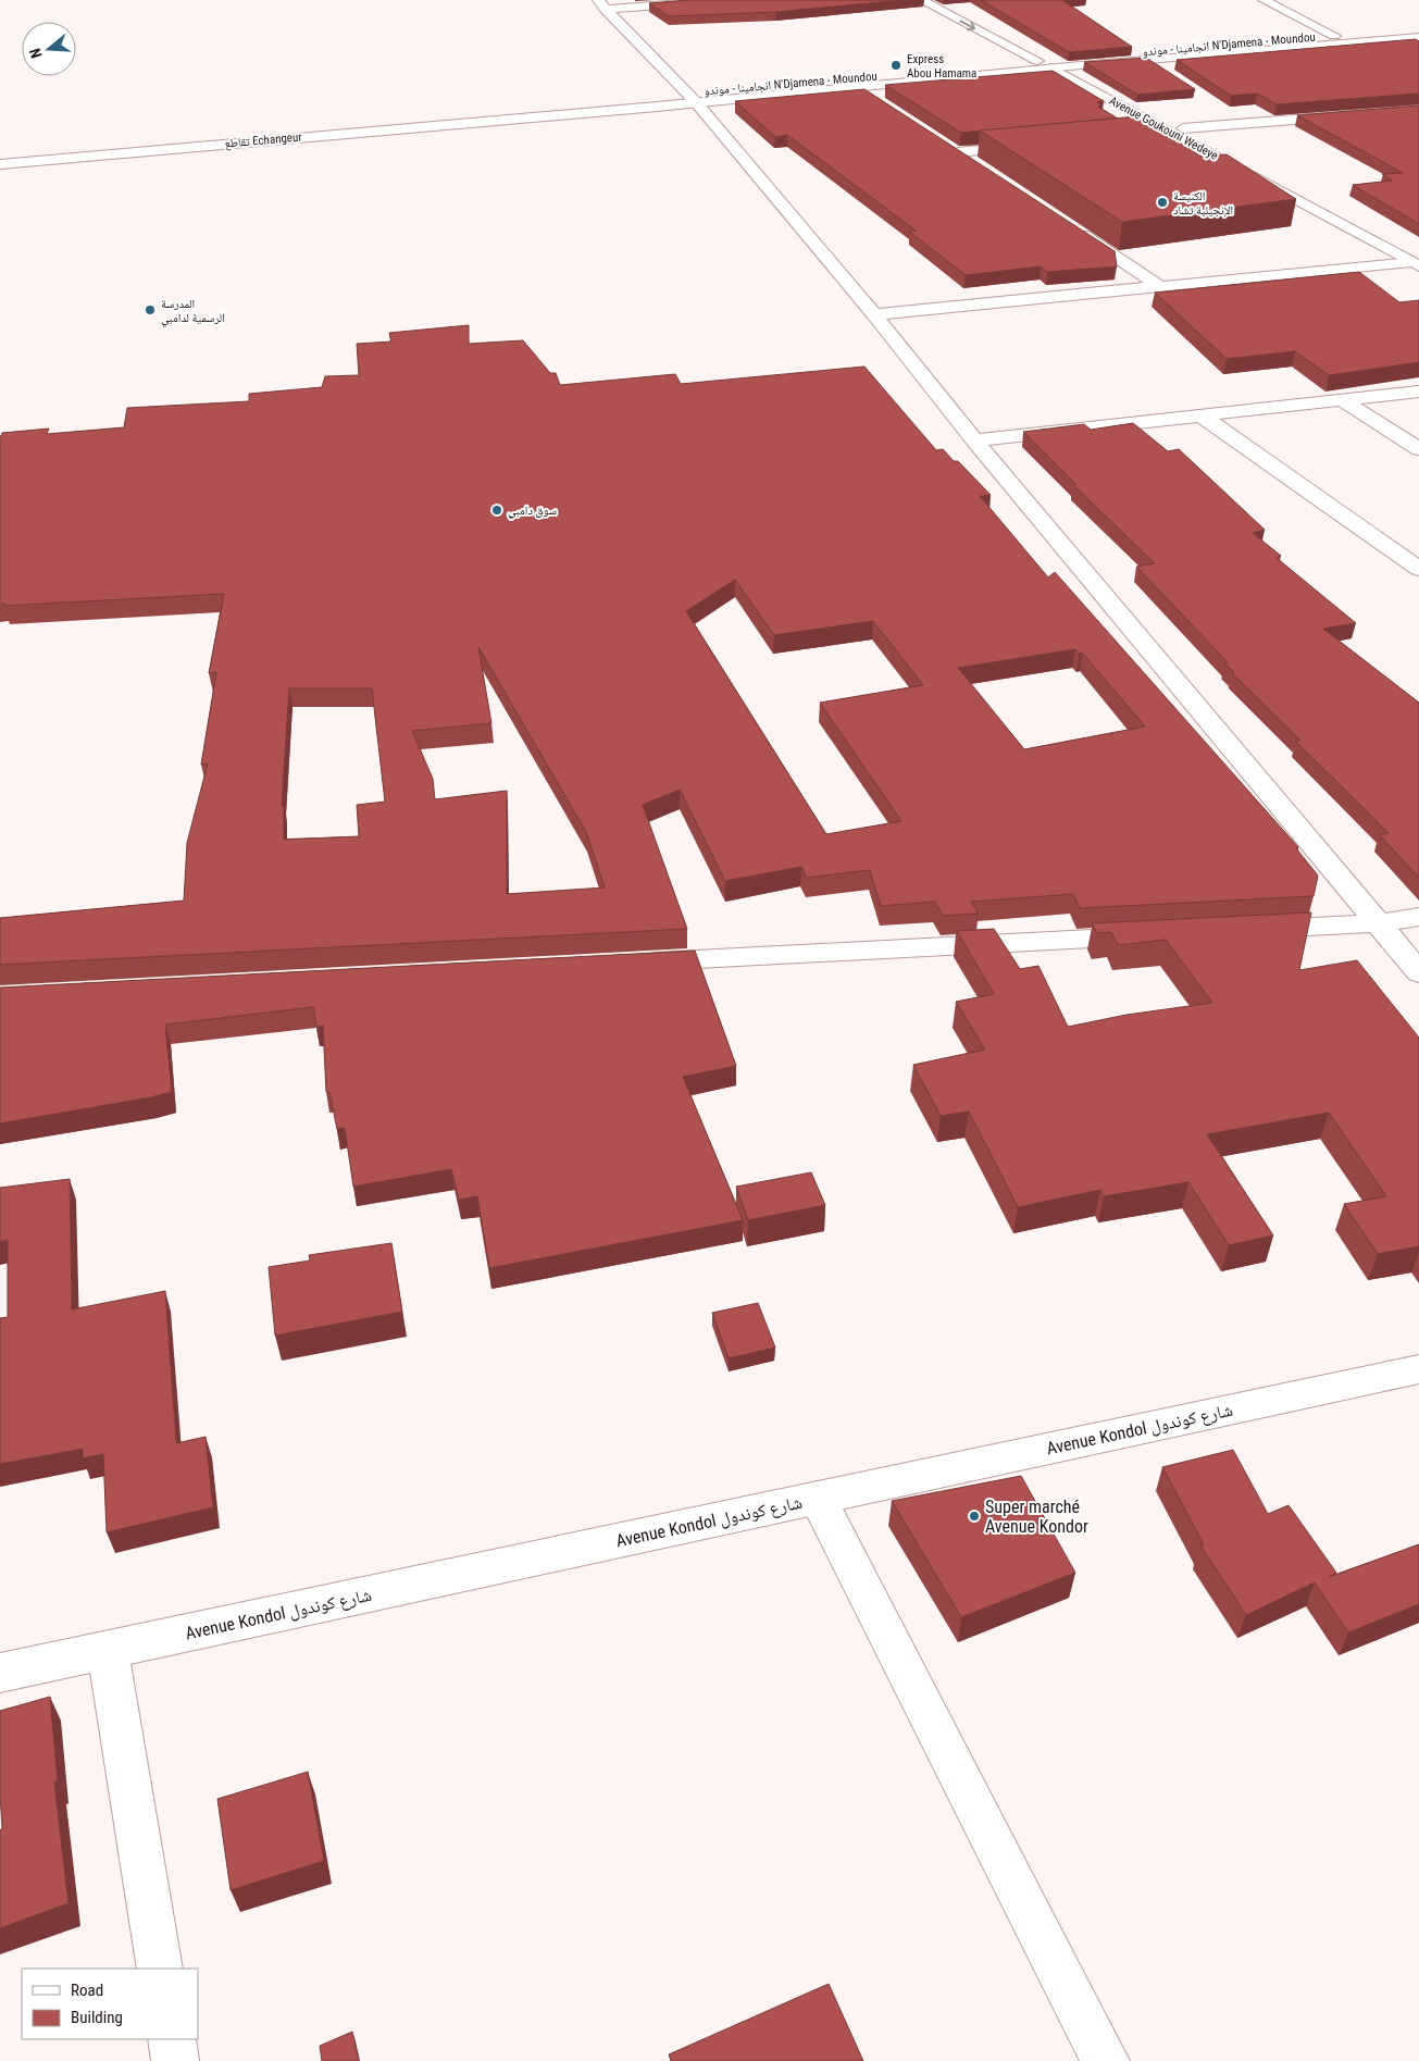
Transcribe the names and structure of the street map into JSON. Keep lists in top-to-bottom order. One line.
{"streets":{"street":["انجامينا - موندو N'Djamena - Moundou","Avenue Goukouni Wedeye","تقاطع Echangeur","Avenue Kondol شارع كوندول"]},"crossings":[["انجامينا - موندو N'Djamena - Moundou","Avenue Goukouni Wedeye"],["انجامينا - موندو N'Djamena - Moundou","تقاطع Echangeur"]],"places":["Express Abou Hamama","الكنيسة الإنجيلية تشاد","المدرسة الرسمية لدامبي","سوق دامبي","Super marché Avenue Kondor"],"legend":["Road","Building"],"north":"left"}
